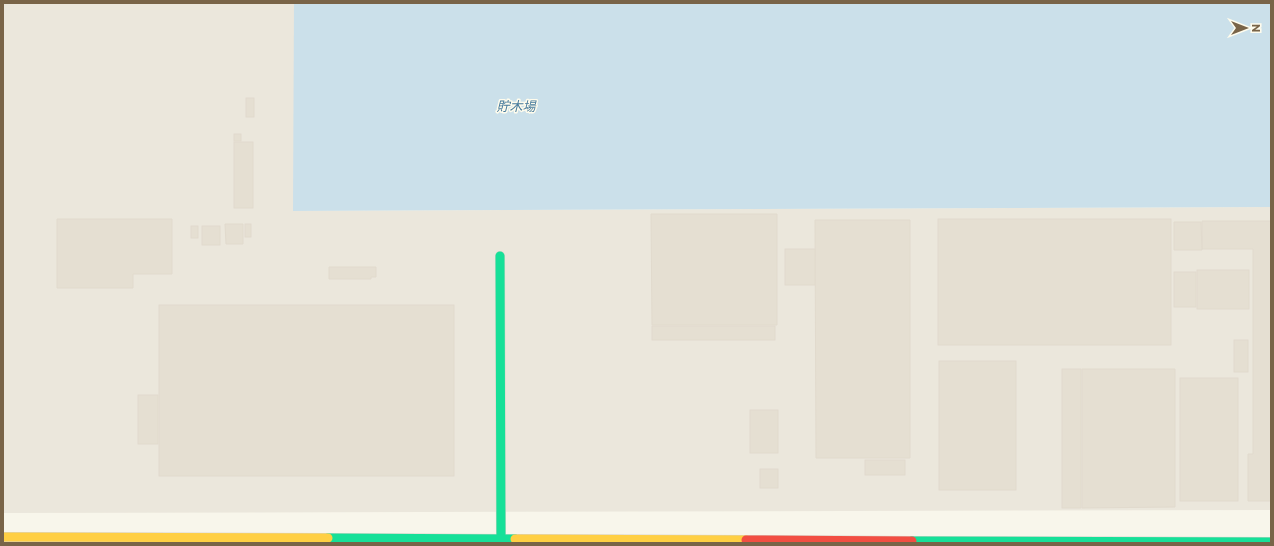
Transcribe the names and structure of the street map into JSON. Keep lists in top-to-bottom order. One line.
{"water":["貯木場"],"north":"right"}
